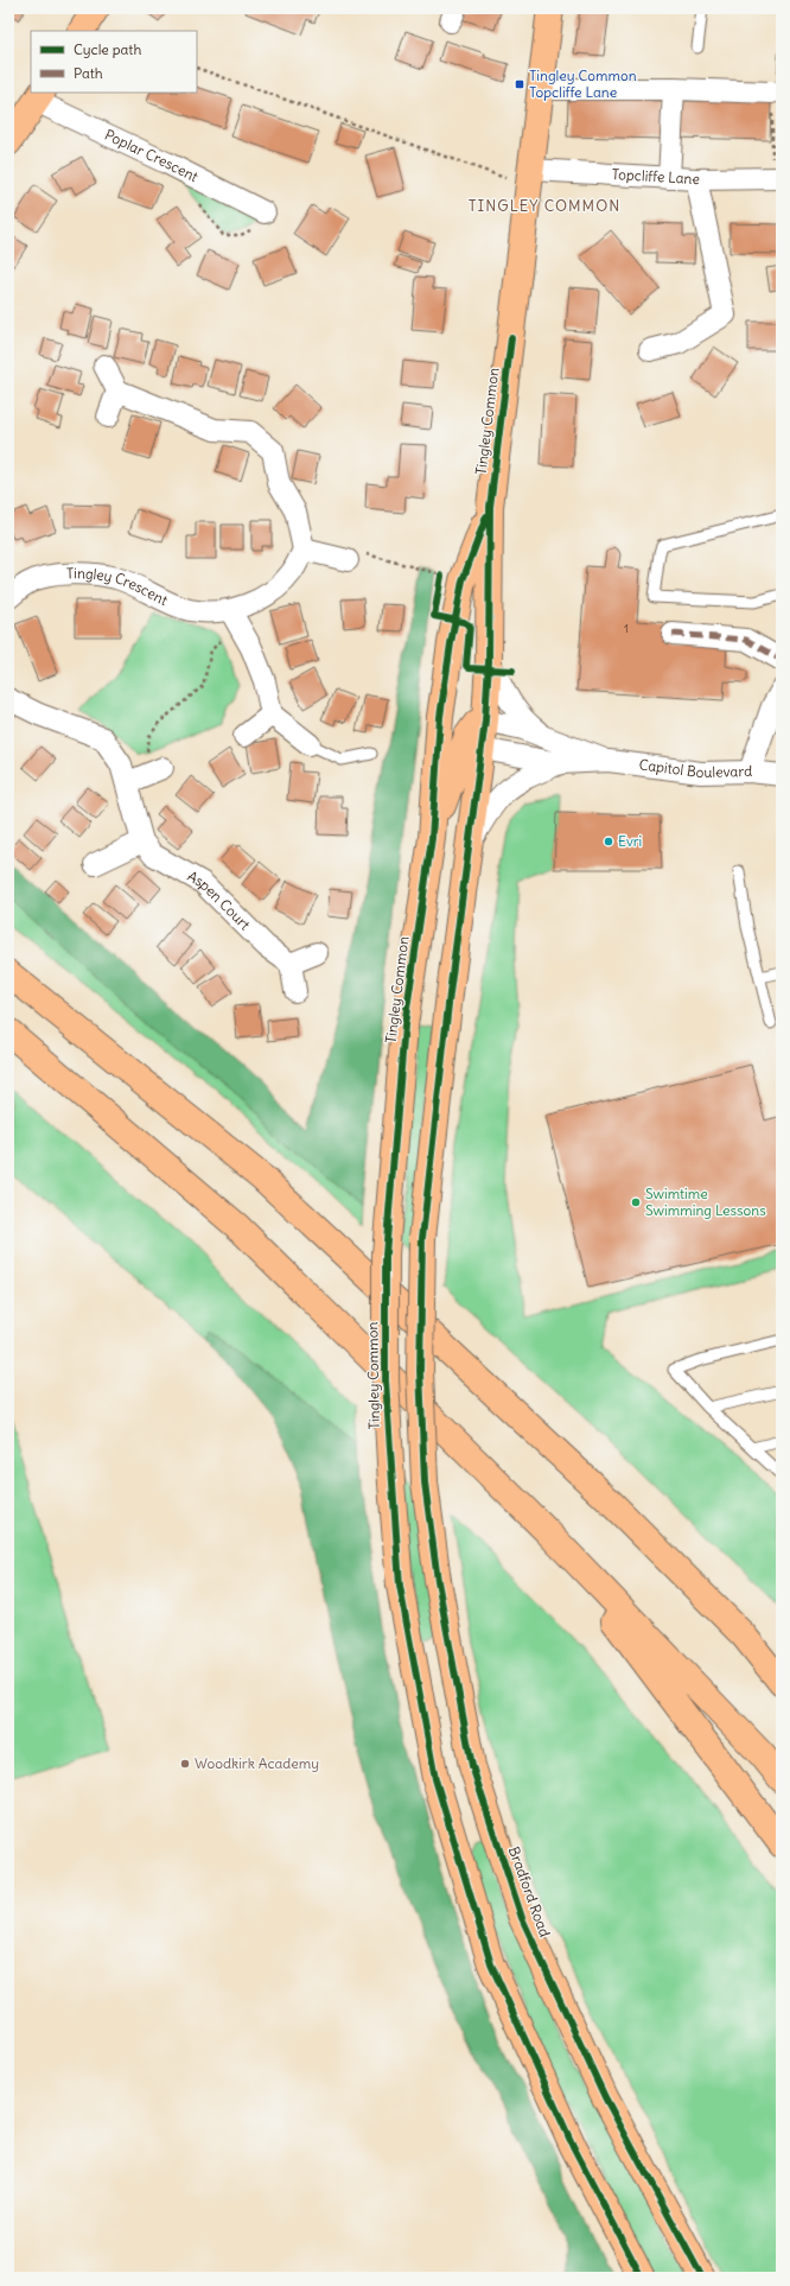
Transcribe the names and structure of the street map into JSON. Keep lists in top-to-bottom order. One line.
{"streets":{"main road":["Tingley Common","Bradford Road"],"street":["Poplar Crescent","Topcliffe Lane","Tingley Crescent","Capitol Boulevard","Aspen Court"]},"crossings":[["Topcliffe Lane","Tingley Common"],["Tingley Common","Capitol Boulevard"],["Tingley Common","Bradford Road"]],"districts":["TINGLEY COMMON"],"places":{"transit":["Tingley Common Topcliffe Lane"],"other":["Evri","Swimtime Swimming Lessons","Woodkirk Academy"]},"house_numbers":["1"],"legend":["Cycle path","Path"]}
